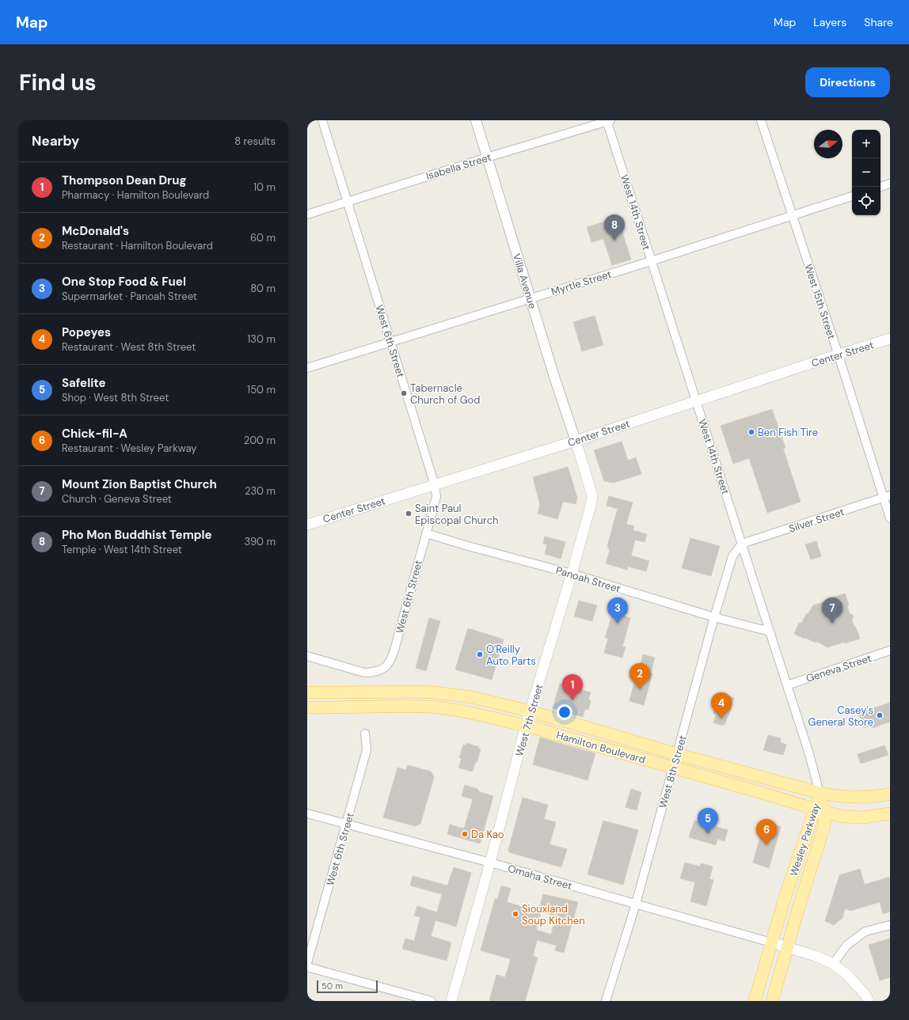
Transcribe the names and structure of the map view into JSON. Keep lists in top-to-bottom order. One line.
{"streets":{"main road":["Center Street","West 7th Street","Hamilton Boulevard","Wesley Parkway"],"street":["Isabella Street","West 14th Street","Villa Avenue","Myrtle Street","West 15th Street","West 6th Street","Silver Street","Panoah Street","Geneva Street","West 8th Street","Omaha Street"]},"crossings":[["Isabella Street","West 14th Street"],["Isabella Street","Villa Avenue"],["Isabella Street","West 6th Street"],["West 14th Street","Myrtle Street"],["West 14th Street","Center Street"],["West 14th Street","Silver Street"],["West 14th Street","Panoah Street"],["West 14th Street","Geneva Street"],["West 14th Street","Hamilton Boulevard"],["West 14th Street","West 8th Street"],["West 14th Street","Wesley Parkway"],["Villa Avenue","Myrtle Street"],["Villa Avenue","Center Street"],["Villa Avenue","West 7th Street"],["Myrtle Street","West 15th Street"],["Myrtle Street","West 6th Street"],["West 15th Street","Center Street"],["West 15th Street","Silver Street"],["West 6th Street","Center Street"],["West 6th Street","Panoah Street"],["West 6th Street","Omaha Street"],["Center Street","West 7th Street"],["Silver Street","West 8th Street"],["Panoah Street","West 7th Street"],["Panoah Street","West 8th Street"],["West 7th Street","Hamilton Boulevard"],["West 7th Street","Omaha Street"],["Hamilton Boulevard","West 8th Street"],["Hamilton Boulevard","Wesley Parkway"],["West 8th Street","Omaha Street"],["Wesley Parkway","Omaha Street"]],"places":["Tabernacle Church of God","Ben Fish Tire","Saint Paul Episcopal Church","O'Reilly Auto Parts","Casey's General Store","Da Kao","Siouxland Soup Kitchen"],"scale_bar":"50 m","north":"right","page":{"header":"Map","nav":["Map","Layers","Share"],"buttons":"Directions","title":"Find us","heading":["Nearby","8 results"],"map_buttons":["+","−"],"list":[{"mark":"1","name":"Thompson Dean Drug","note":"Pharmacy · Hamilton Boulevard","value":"10 m"},{"mark":"2","name":"McDonald's","note":"Restaurant · Hamilton Boulevard","value":"60 m"},{"mark":"3","name":"One Stop Food & Fuel","note":"Supermarket · Panoah Street","value":"80 m"},{"mark":"4","name":"Popeyes","note":"Restaurant · West 8th Street","value":"130 m"},{"mark":"5","name":"Safelite","note":"Shop · West 8th Street","value":"150 m"},{"mark":"6","name":"Chick-fil-A","note":"Restaurant · Wesley Parkway","value":"200 m"},{"mark":"7","name":"Mount Zion Baptist Church","note":"Church · Geneva Street","value":"230 m"},{"mark":"8","name":"Pho Mon Buddhist Temple","note":"Temple · West 14th Street","value":"390 m"}],"pins":["8","3","7","2","1","4","5","6"],"scale":"50 m"}}
